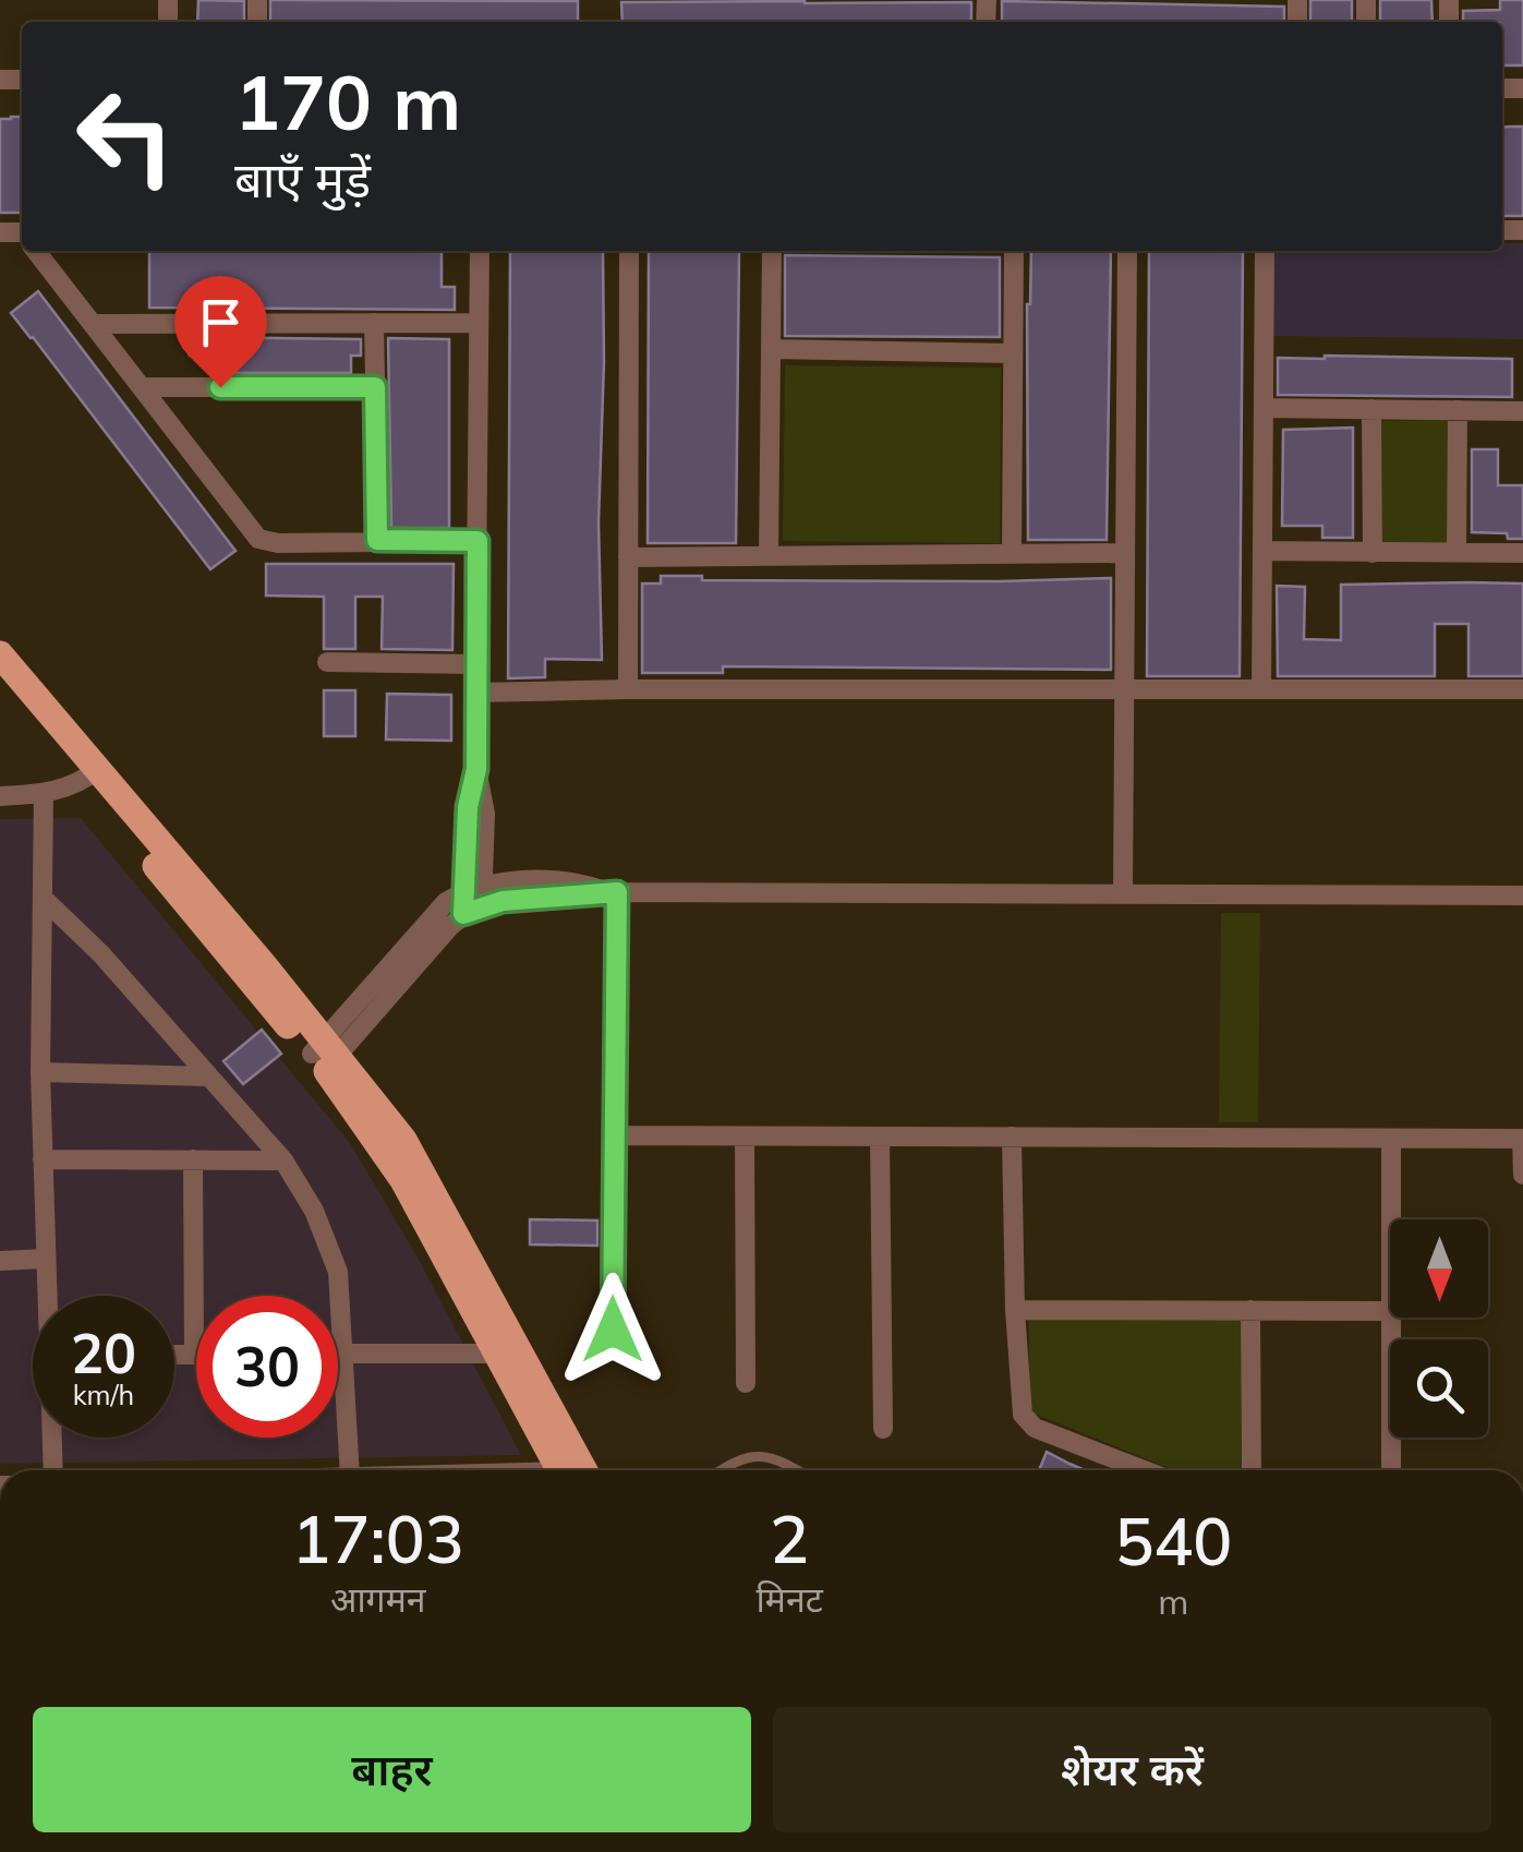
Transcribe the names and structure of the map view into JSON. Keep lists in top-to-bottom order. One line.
{"north":"bottom","page":{"turn":["170 m","बाएँ मुड़ें"],"speed":"20 km/h","limit":"30","eta":["17:03","आगमन","2","मिनट","540","m"],"buttons":["बाहर","शेयर करें"]}}
